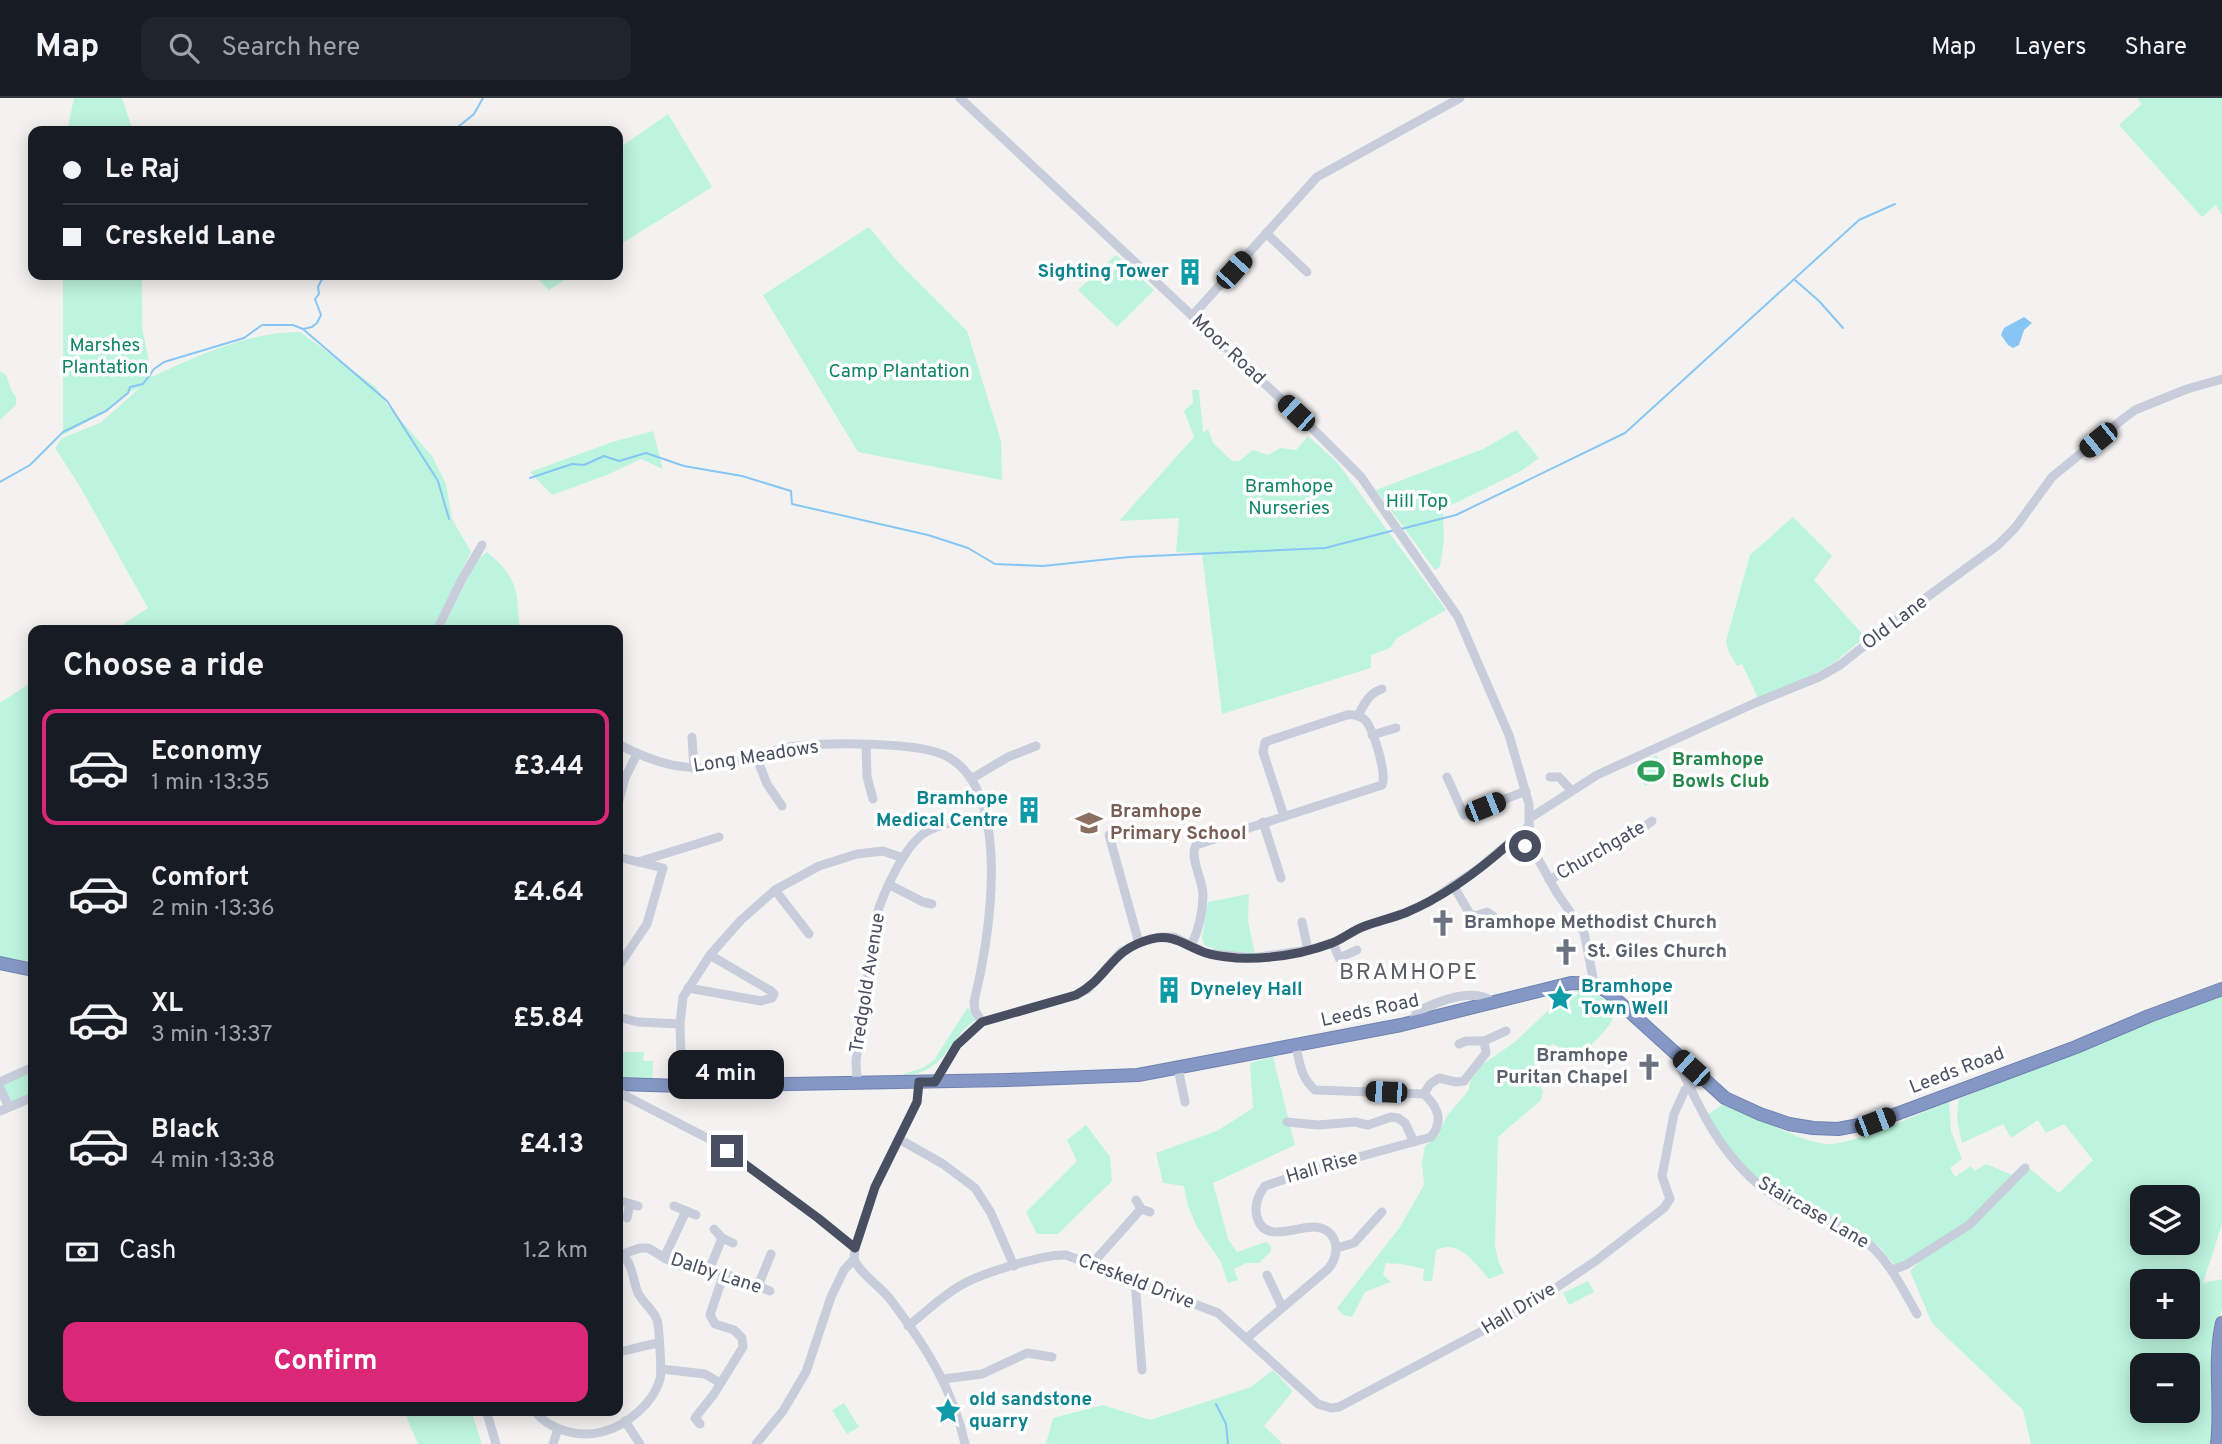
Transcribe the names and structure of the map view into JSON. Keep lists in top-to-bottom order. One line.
{"streets":{"highway":["Leeds Road"],"street":["Moor Road","Old Lane","Long Meadows","Churchgate","Tredgold Avenue","Hall Rise","Staircase Lane","Dalby Lane","Creskeld Drive","Hall Drive"]},"crossings":[["Moor Road","Old Lane"],["Moor Road","Churchgate"],["Moor Road","Leeds Road"],["Tredgold Avenue","Leeds Road"],["Leeds Road","Staircase Lane"],["Staircase Lane","Hall Drive"],["Creskeld Drive","Hall Drive"]],"districts":["BRAMHOPE"],"parks":["Marshes Plantation","Camp Plantation","Bramhope Nurseries","Hill Top"],"places":{"building":["Sighting Tower","Bramhope Medical Centre","Dyneley Hall"],"sports":["Bramhope Bowls Club"],"school or university":["Bramhope Primary School"],"church":["Bramhope Methodist Church","St. Giles Church","Bramhope Puritan Chapel"],"place":["Bramhope Town Well","old sandstone quarry"]},"page":{"header":"Map","search":"Search here","nav":["Map","Layers","Share"],"banner":["Le Raj","Creskeld Lane"],"heading":"Choose a ride","list":[{"name":"Economy","note":"1 min · 13:35","value":"£3.44"},{"name":"Comfort","note":"2 min · 13:36","value":"£4.64"},{"name":"XL","note":"3 min · 13:37","value":"£5.84"},{"name":"Black","note":"4 min · 13:38","value":"£4.13"}],"bubble":"4 min","map_buttons":["+","−"],"pay":["Cash","1.2 km"],"buttons":"Confirm"}}
